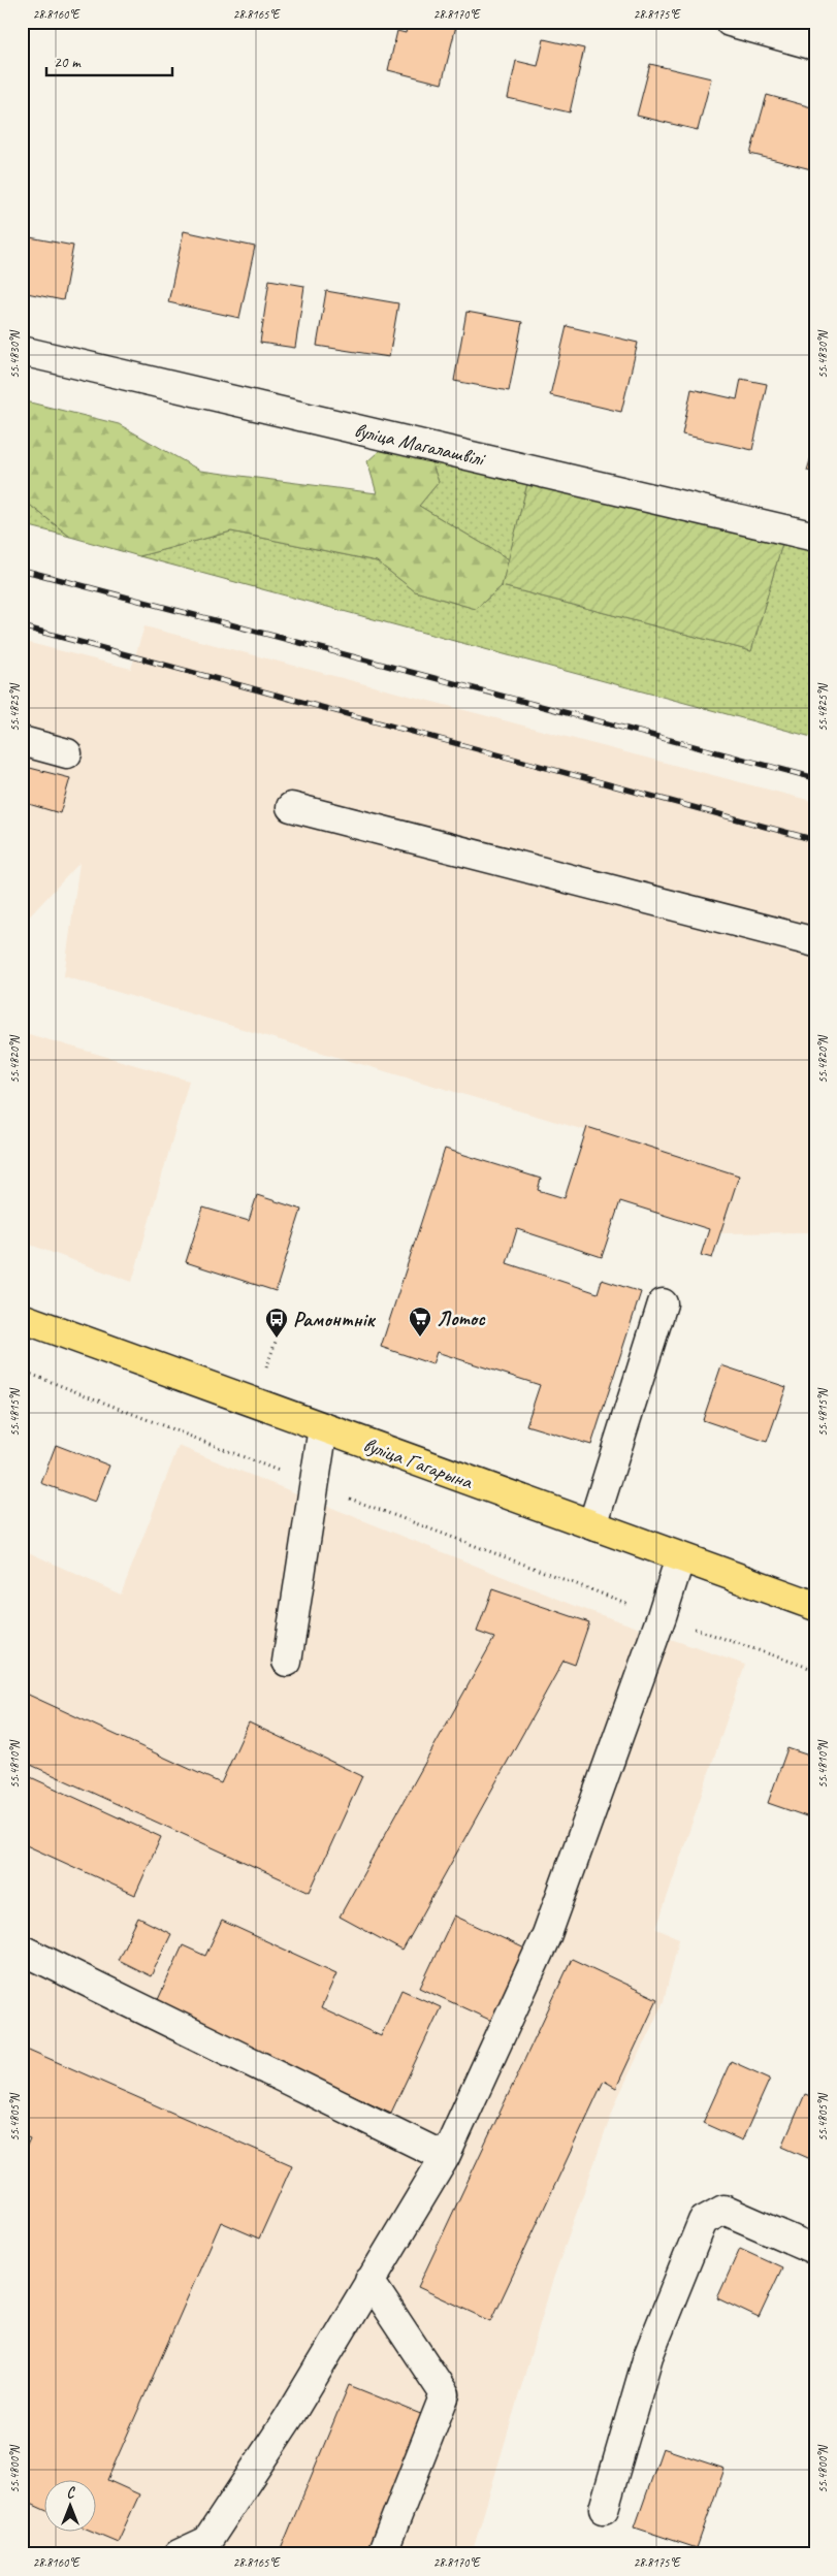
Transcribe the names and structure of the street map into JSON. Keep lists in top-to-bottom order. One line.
{"streets":{"main road":["вуліца Гагарына"],"street":["вуліца Магалашвілі"]},"places":{"supermarket":["Лотос"],"bus stop":["Рамонтнік"]},"scale_bar":"20 m","north":"top","coordinates":["28.8160°E","28.8165°E","28.8170°E","28.8175°E","55.4830°N","55.4825°N","55.4820°N","55.4815°N","55.4810°N","55.4805°N","55.4800°N"]}
